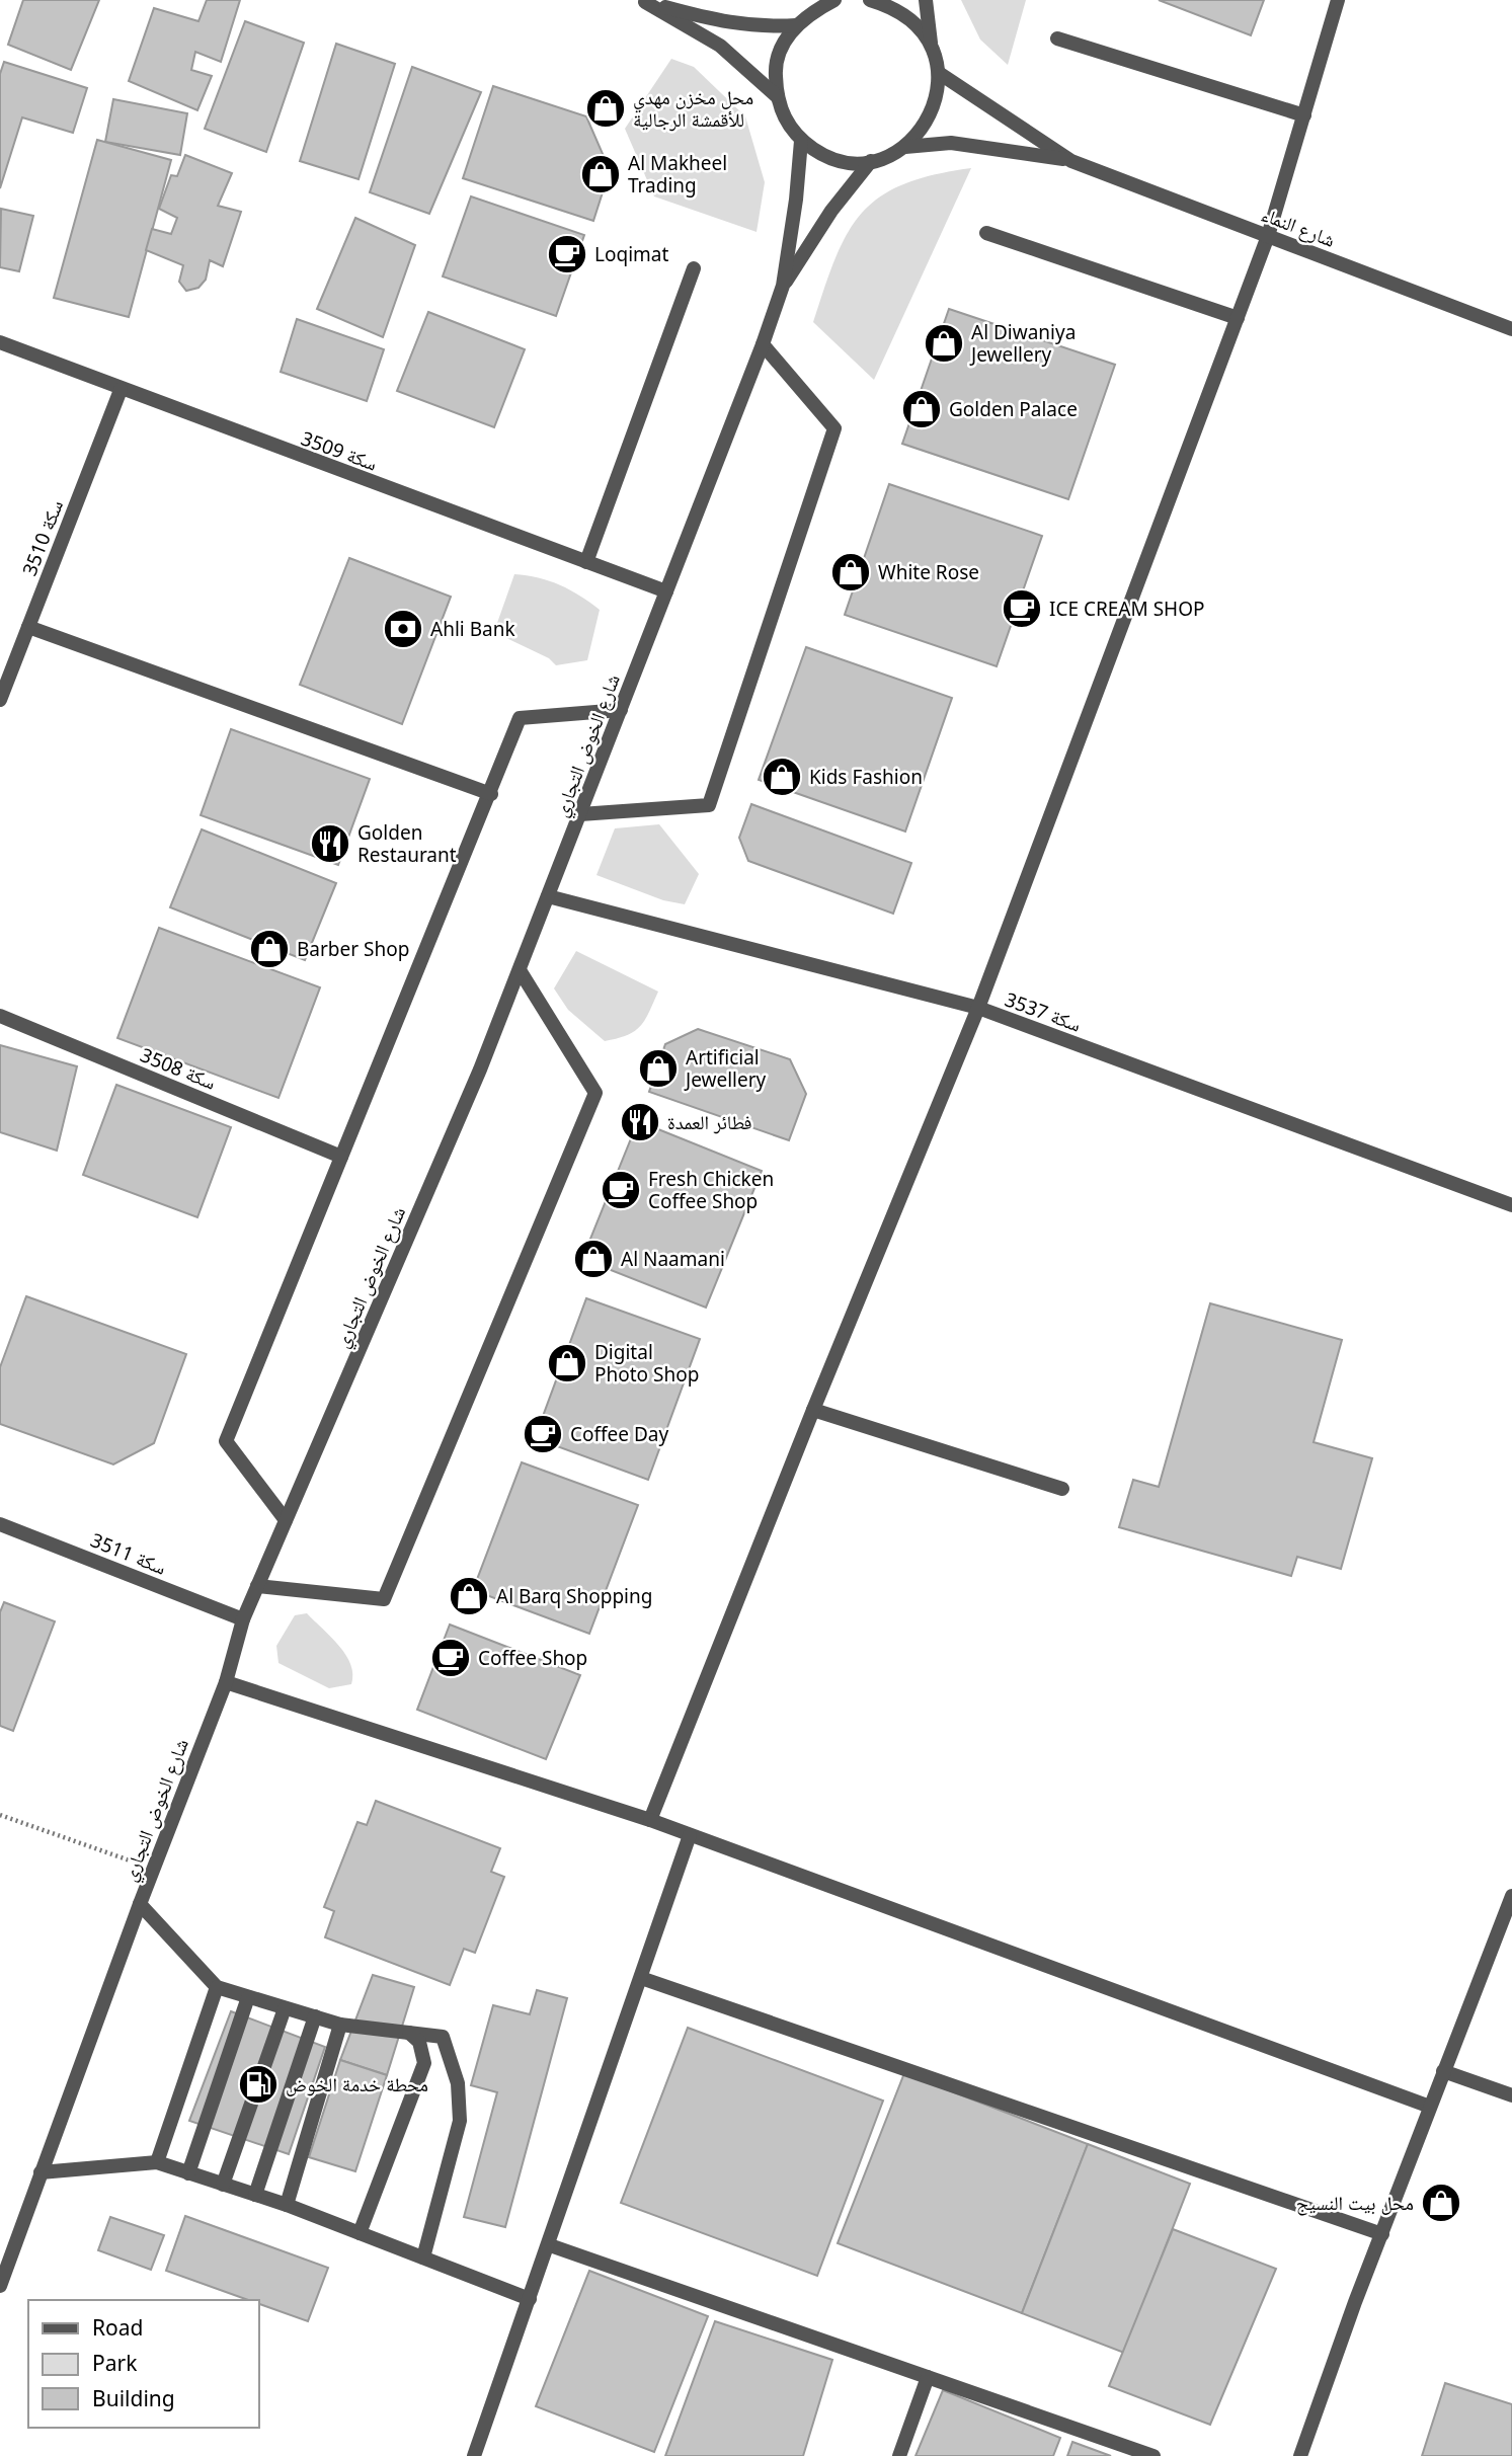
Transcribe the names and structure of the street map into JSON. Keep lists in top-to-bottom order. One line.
{"streets":{"street":["شارع النماء","سكة 3509","سكة 3510","شارع الخوض التجاري","سكة 3537","سكة 3508","سكة 3511"]},"crossings":[["سكة 3509","سكة 3510"],["سكة 3509","شارع الخوض التجاري"],["شارع الخوض التجاري","سكة 3537"],["شارع الخوض التجاري","سكة 3511"]],"places":{"shop":["محل مخزن مهدي للأقمشة الرجالية","Al Makheel Trading","Al Diwaniya Jewellery","Golden Palace","White Rose","Kids Fashion","Barber Shop","Artificial Jewellery","Al Naamani","Digital Photo Shop","Al Barq Shopping","محل بيت النسيج"],"cafe":["Loqimat","ICE CREAM SHOP","Fresh Chicken Coffee Shop","Coffee Day","Coffee Shop"],"bank":["Ahli Bank"],"restaurant":["Golden Restaurant","فطائر العمدة"],"fuel station":["محطة خدمة الخوض"]},"legend":["Road","Park","Building"]}
